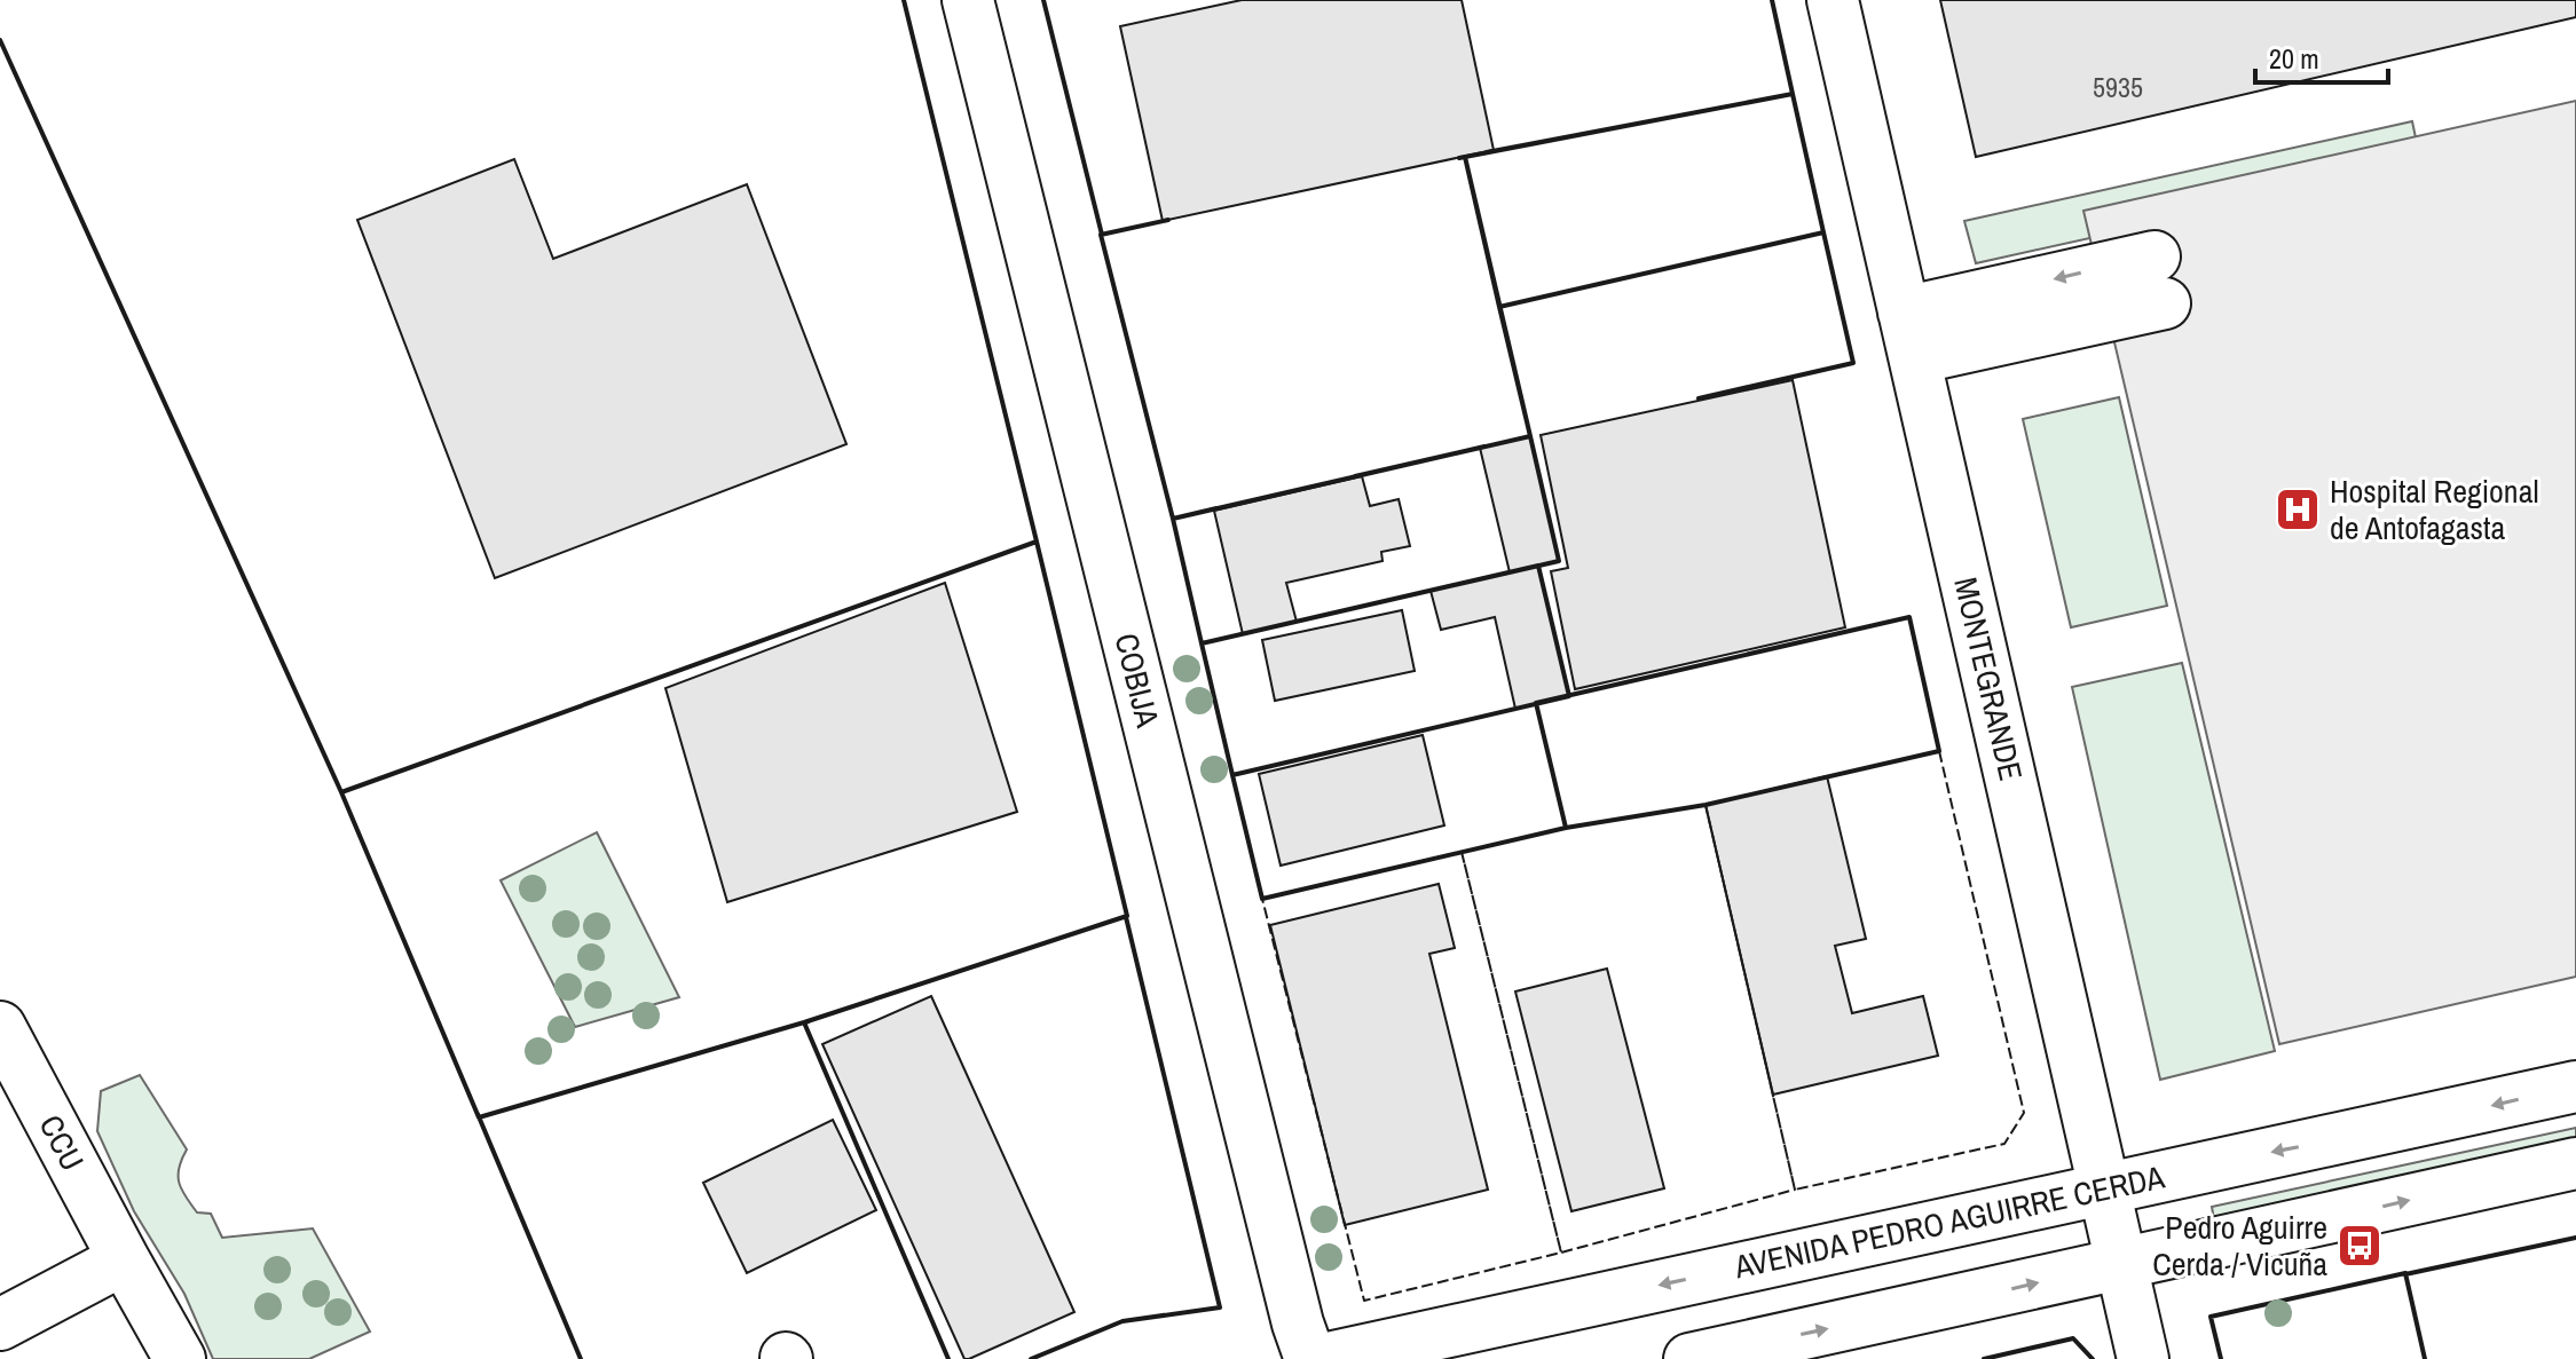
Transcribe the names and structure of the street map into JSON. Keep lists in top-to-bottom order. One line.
{"streets":{"street":["MONTEGRANDE","COBIJA","CCU","AVENIDA PEDRO AGUIRRE CERDA"]},"crossings":[["MONTEGRANDE","AVENIDA PEDRO AGUIRRE CERDA"]],"places":{"hospital":["Hospital Regional de Antofagasta"],"bus stop":["Pedro Aguirre Cerda / Vicuña"]},"house_numbers":["5935"],"scale_bar":"20 m"}
